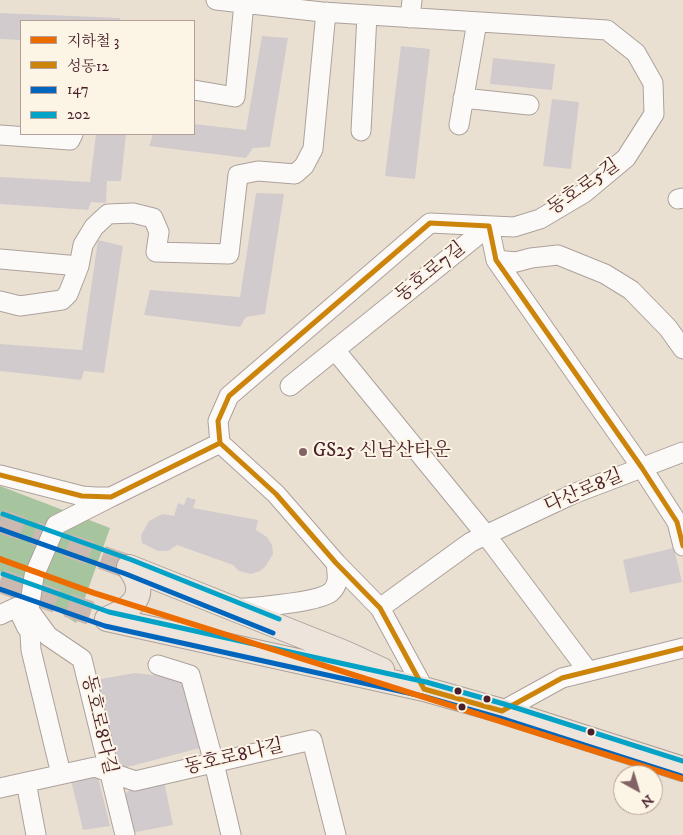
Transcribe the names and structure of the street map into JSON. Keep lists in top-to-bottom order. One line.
{"streets":{"street":["동호로5길","동호로7길","다산로8길","동호로8다길","동호로8나길"]},"crossings":[["동호로5길","동호로7길"],["동호로7길","다산로8길"],["동호로8다길","동호로8나길"]],"places":["GS25 신남산타운"],"lines":["transit line 성동12","transit line 202","transit line 147","metro line 3"],"legend":["지하철 3","성동12","147","202"],"north":"bottom right"}
